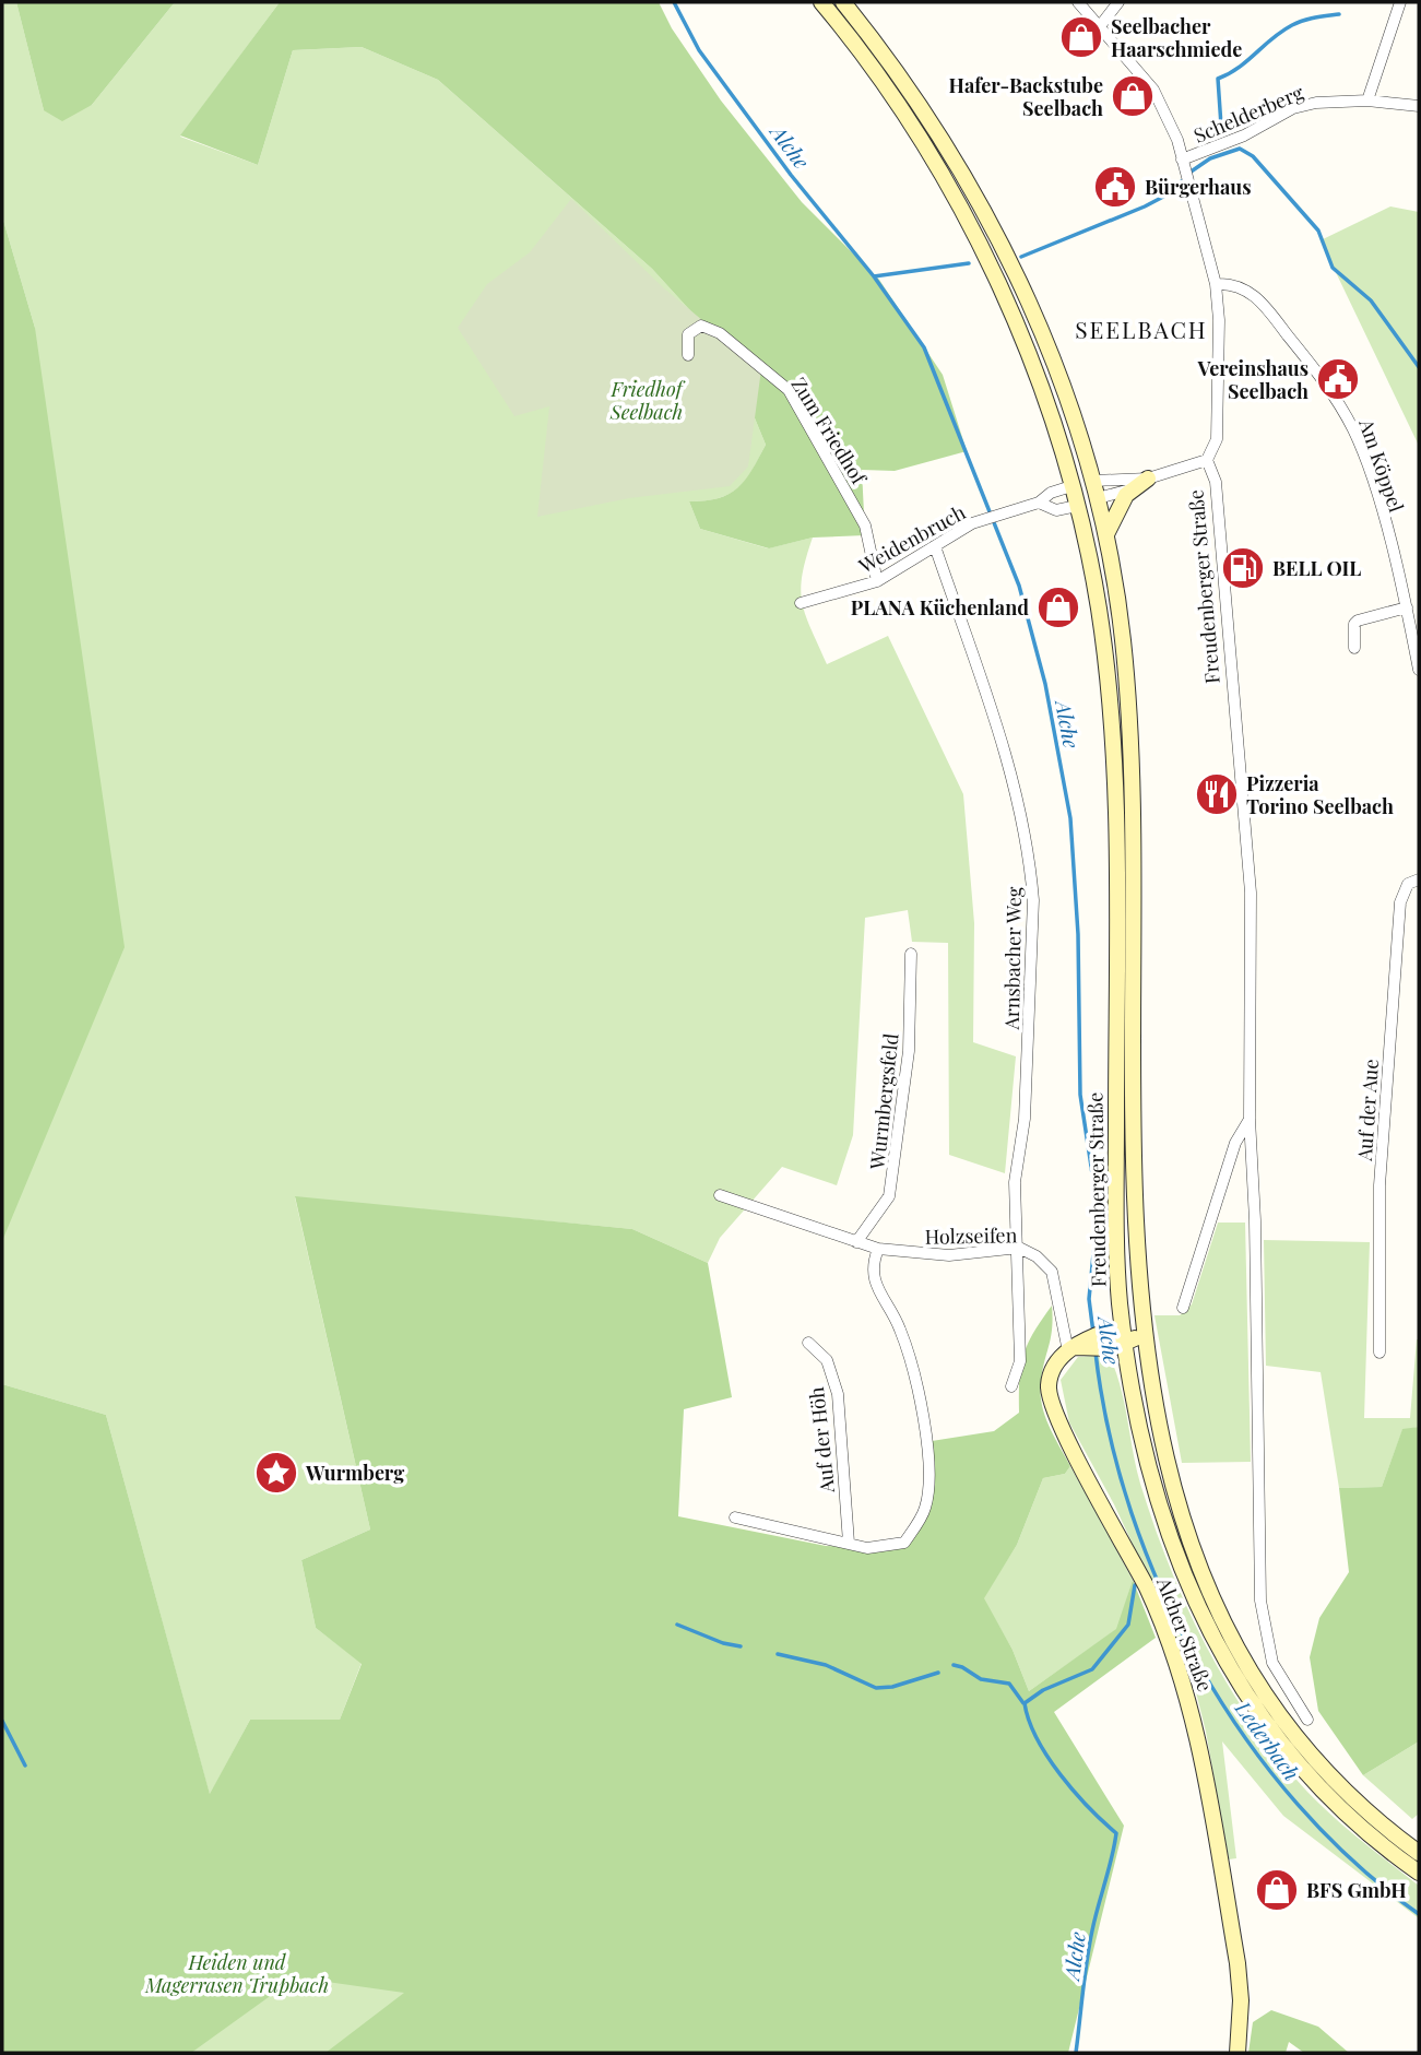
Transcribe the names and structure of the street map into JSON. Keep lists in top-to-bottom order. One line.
{"streets":{"main road":["Freudenberger Straße","Alcher Straße"],"street":["Schelderberg","Zum Friedhof","Am Köppel","Weidenbruch","Arnsbacher Weg","Wurmbergsfeld","Auf der Aue","Holzseifen","Auf der Höh"]},"crossings":[["Zum Friedhof","Weidenbruch"],["Weidenbruch","Freudenberger Straße"],["Weidenbruch","Arnsbacher Weg"],["Arnsbacher Weg","Holzseifen"],["Wurmbergsfeld","Holzseifen"],["Holzseifen","Alcher Straße"]],"districts":["SEELBACH"],"water":["Alche","Lederbach"],"parks":["Friedhof Seelbach","Heiden und Magerrasen Trupbach"],"places":{"shop":["Seelbacher Haarschmiede","Hafer-Backstube Seelbach","PLANA Küchenland","BFS GmbH"],"public building":["Bürgerhaus","Vereinshaus Seelbach"],"fuel station":["BELL OIL"],"restaurant":["Pizzeria Torino Seelbach"],"place":["Wurmberg"]}}
